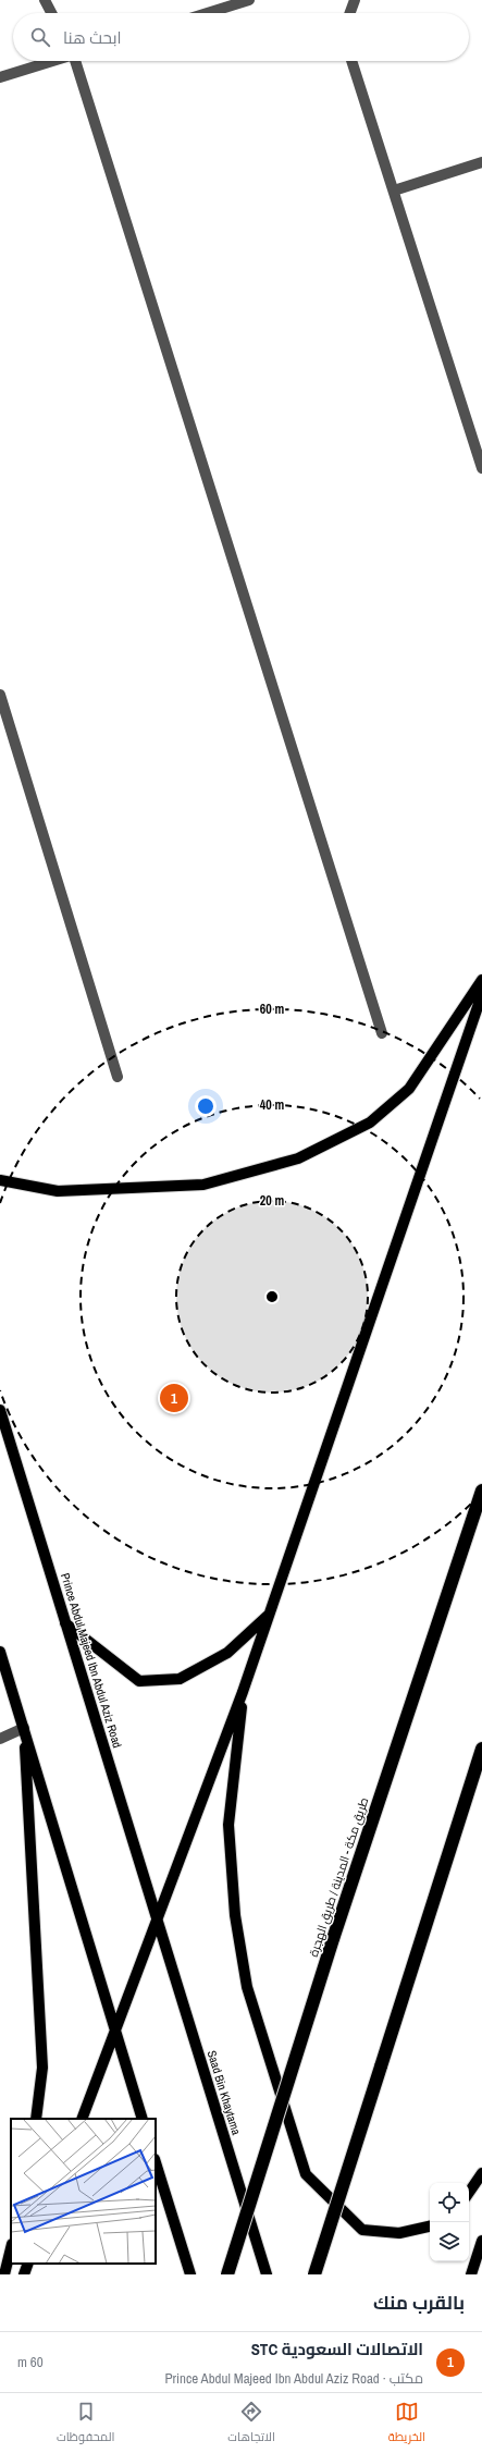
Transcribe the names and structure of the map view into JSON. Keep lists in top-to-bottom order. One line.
{"streets":{"highway":["طريق مكة - المدينة / طريق الهجرة"],"main road":["Prince Abdul Majeed Ibn Abdul Aziz Road","Saad Bin Khaytama"]},"crossings":[["Prince Abdul Majeed Ibn Abdul Aziz Road","Saad Bin Khaytama"]],"page":{"search":"ابحث هنا","pins":"1","heading":"بالقرب منك","list":[{"mark":"1","name":"الاتصالات السعودية STC","note":"مكتب · Prince Abdul Majeed Ibn Abdul Aziz Road","value":"60 m"}],"nav":["الخريطة","الاتجاهات","المحفوظات"]},"rings":["60 m","40 m","20 m"]}
